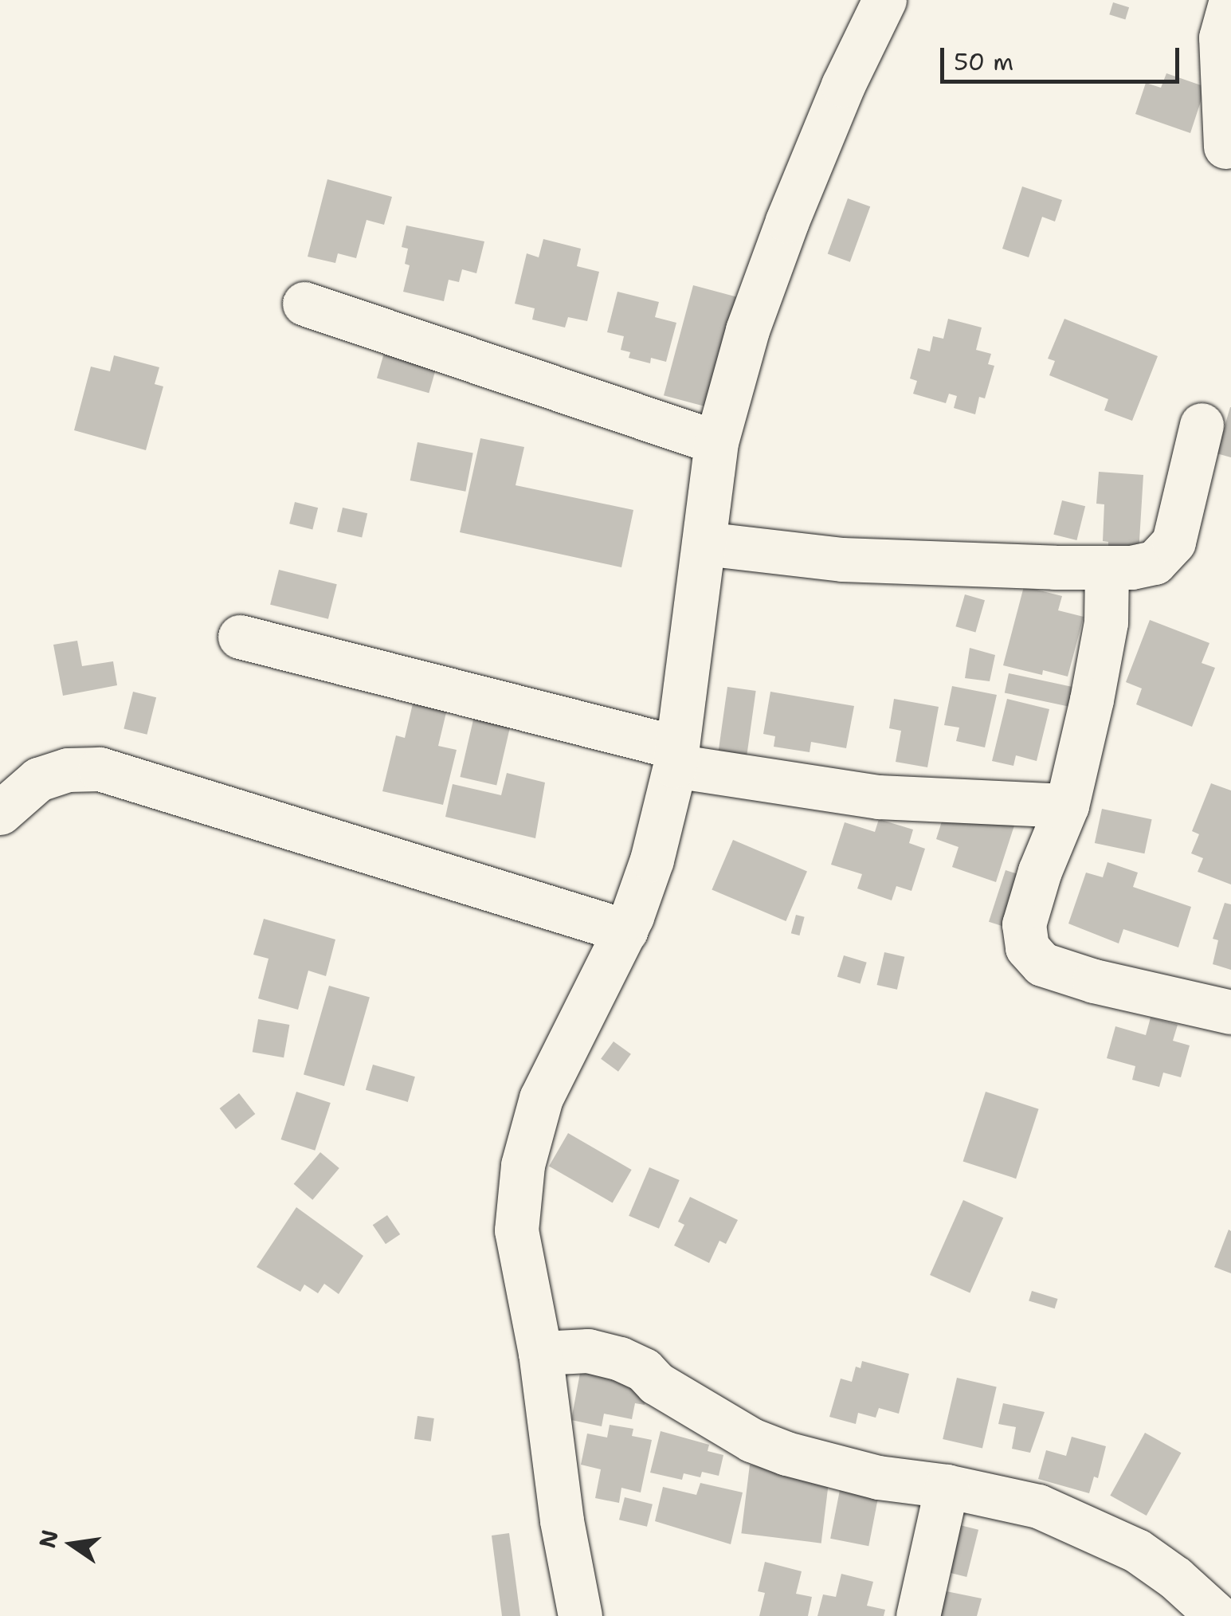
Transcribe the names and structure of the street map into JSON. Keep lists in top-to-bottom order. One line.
{"scale_bar":"50 m","north":"left"}
